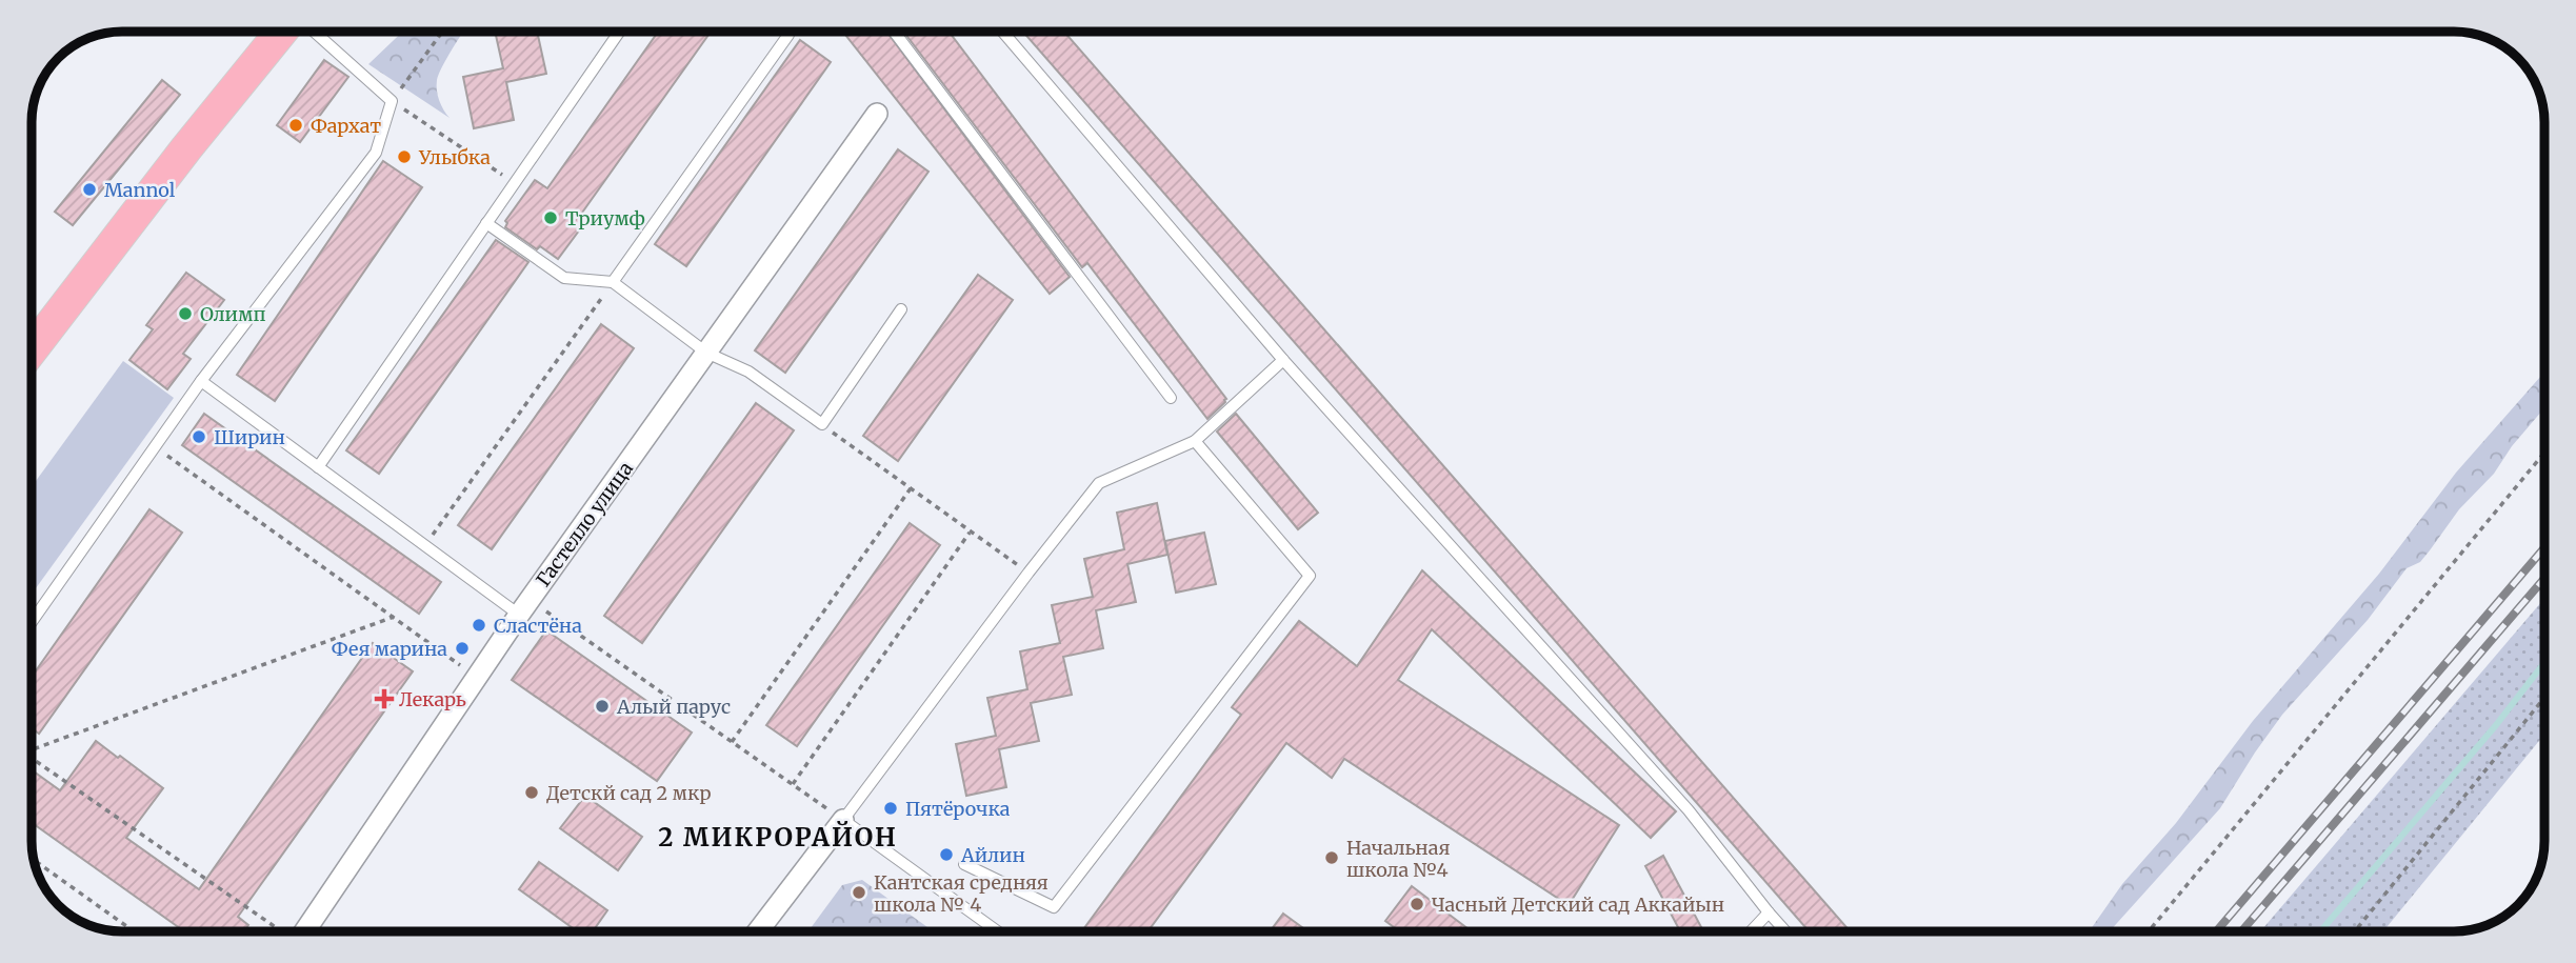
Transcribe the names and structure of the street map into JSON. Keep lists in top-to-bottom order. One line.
{"streets":{"street":["Гастелло улица"]},"districts":["2 МИКРОРАЙОН"],"places":{"other":["Фархат","Улыбка","Mannol","Триумф","Олимп","Ширин","Сластёна","Фея марина","Алый парус","Детскй сад 2 мкр","Пятёрочка","Айлин","Начальная школа №4","Кантская средняя школа № 4","Часный Детский сад Аккайын"],"health":["Лекарь"]}}
